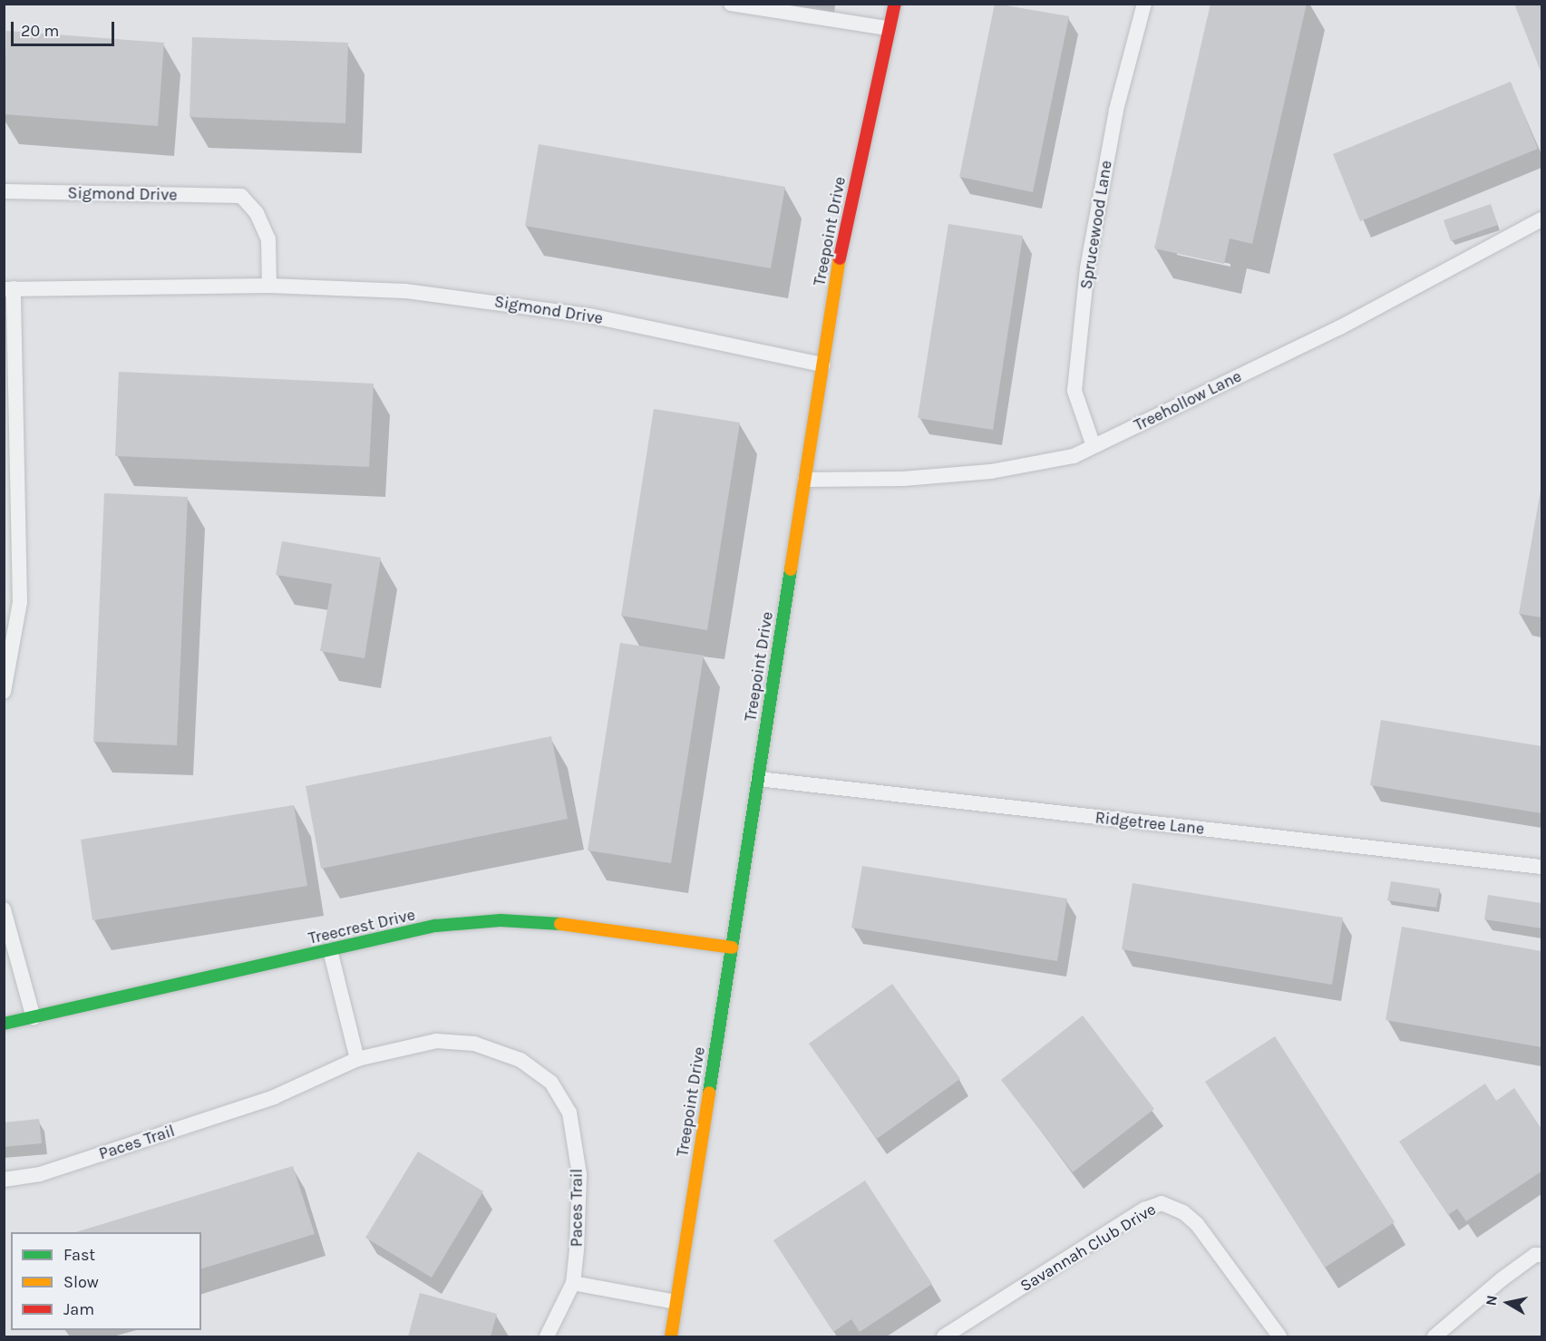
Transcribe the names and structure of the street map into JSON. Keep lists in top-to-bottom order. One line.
{"streets":{"street":["Treepoint Drive","Treecrest Drive"],"lane":["Sigmond Drive","Sprucewood Lane","Treehollow Lane","Ridgetree Lane","Paces Trail","Savannah Club Drive"]},"crossings":[["Sigmond Drive","Treepoint Drive"],["Sprucewood Lane","Treehollow Lane"],["Treepoint Drive","Treehollow Lane"],["Treepoint Drive","Ridgetree Lane"],["Treepoint Drive","Treecrest Drive"]],"legend":["Fast","Slow","Jam"],"scale_bar":"20 m","north":"left"}
